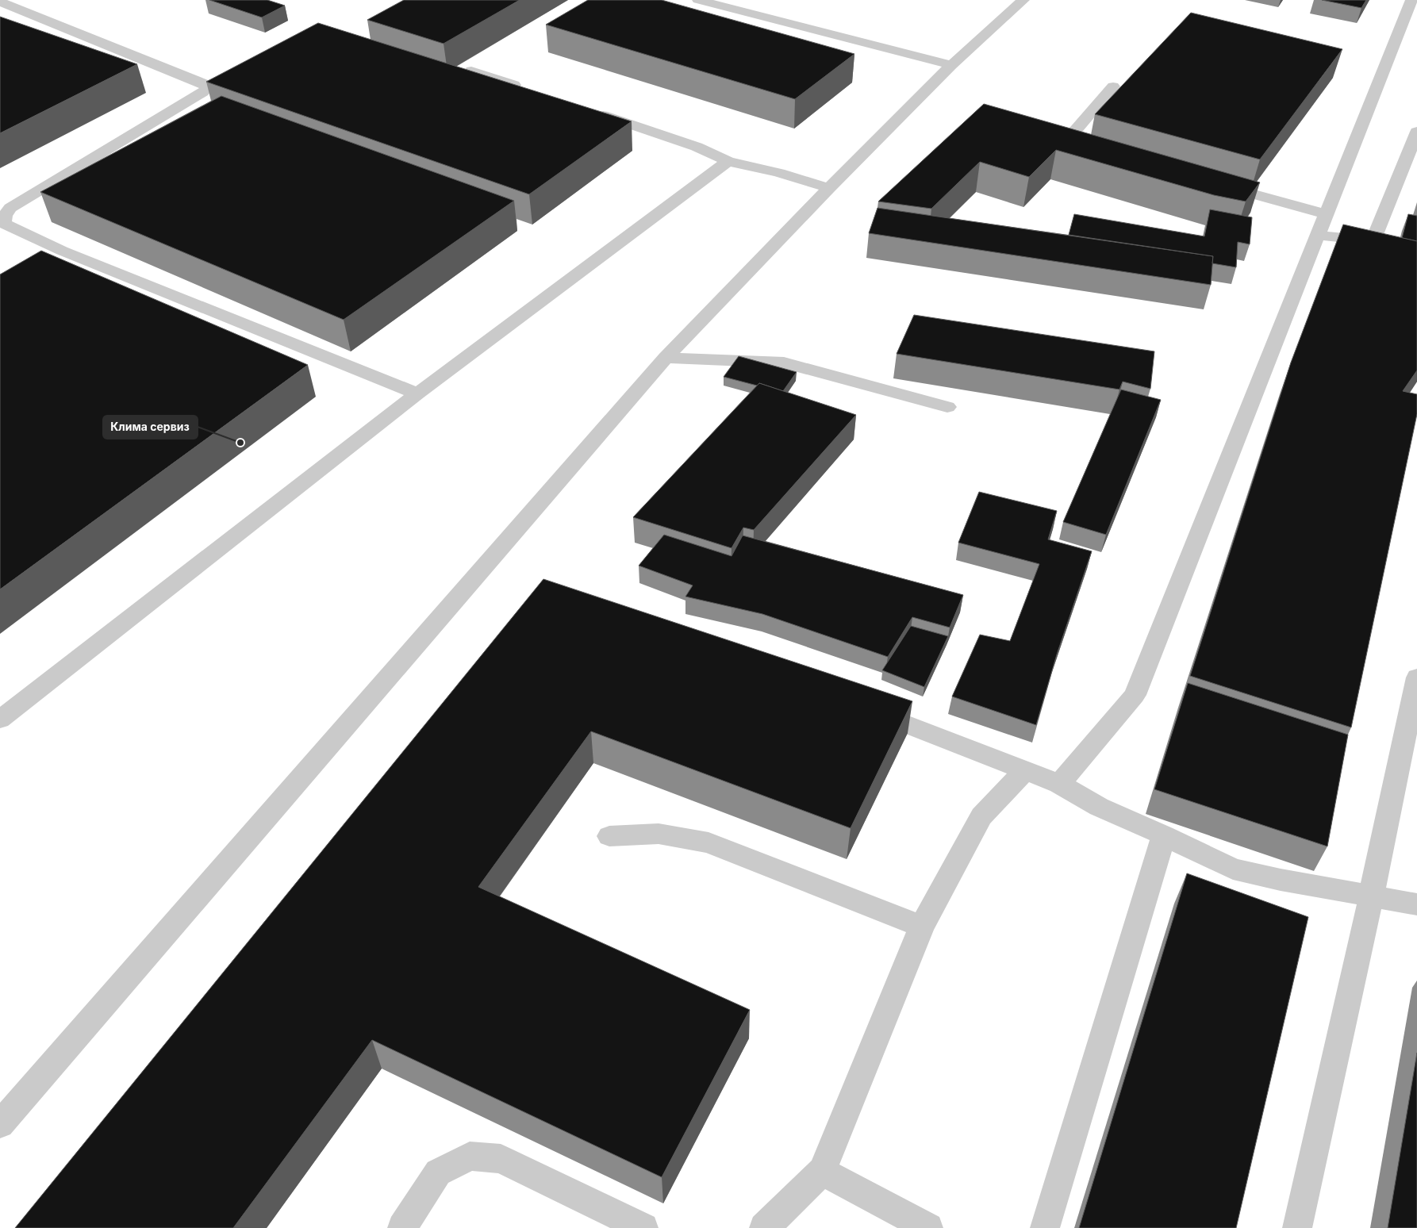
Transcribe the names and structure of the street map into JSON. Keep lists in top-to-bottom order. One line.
{"places":["Клима сервиз"]}
